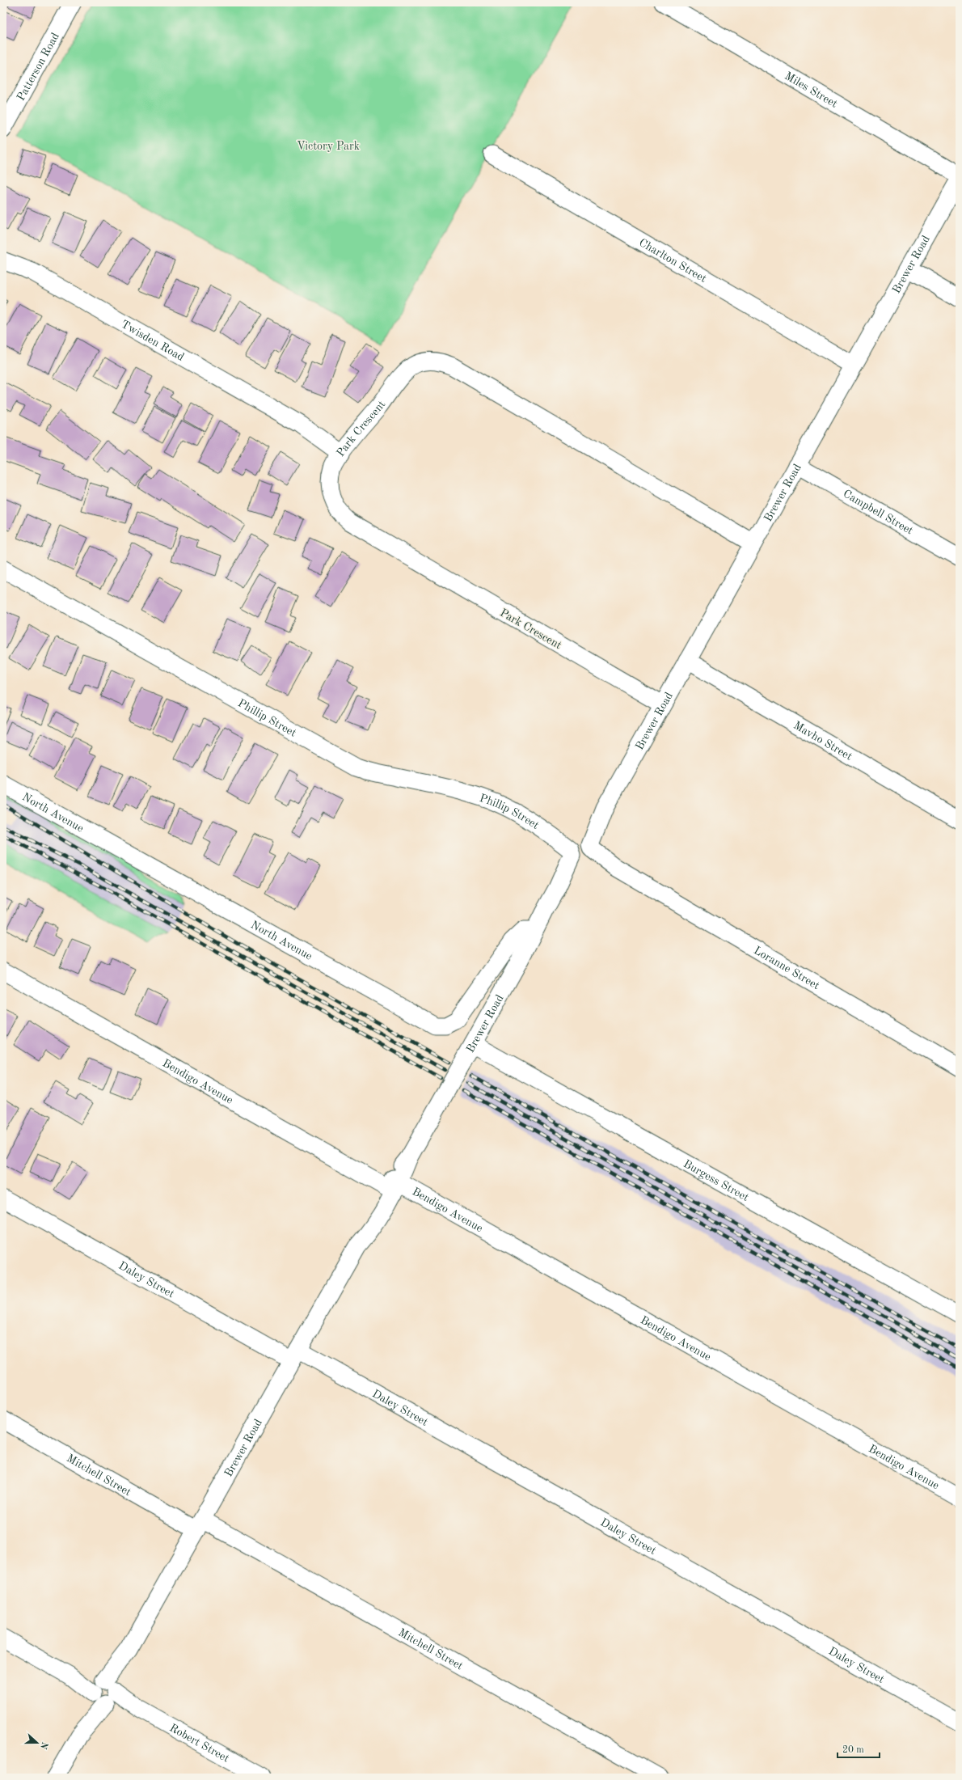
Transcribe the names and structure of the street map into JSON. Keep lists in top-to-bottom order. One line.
{"streets":{"street":["Patterson Road","Miles Street","Charlton Street","Brewer Road","Twisden Road","Park Crescent","Campbell Street","Phillip Street","Mavho Street","North Avenue","Loranne Street","Bendigo Avenue","Burgess Street","Daley Street","Mitchell Street","Robert Street"]},"crossings":[["Miles Street","Brewer Road"],["Charlton Street","Brewer Road"],["Brewer Road","Park Crescent"],["Brewer Road","Campbell Street"],["Brewer Road","Phillip Street"],["Brewer Road","Mavho Street"],["Brewer Road","North Avenue"],["Brewer Road","Loranne Street"],["Brewer Road","Bendigo Avenue"],["Brewer Road","Burgess Street"],["Brewer Road","Daley Street"],["Brewer Road","Mitchell Street"],["Brewer Road","Robert Street"],["Twisden Road","Park Crescent"],["Phillip Street","Loranne Street"]],"parks":["Victory Park"],"scale_bar":"20 m","north":"right"}
